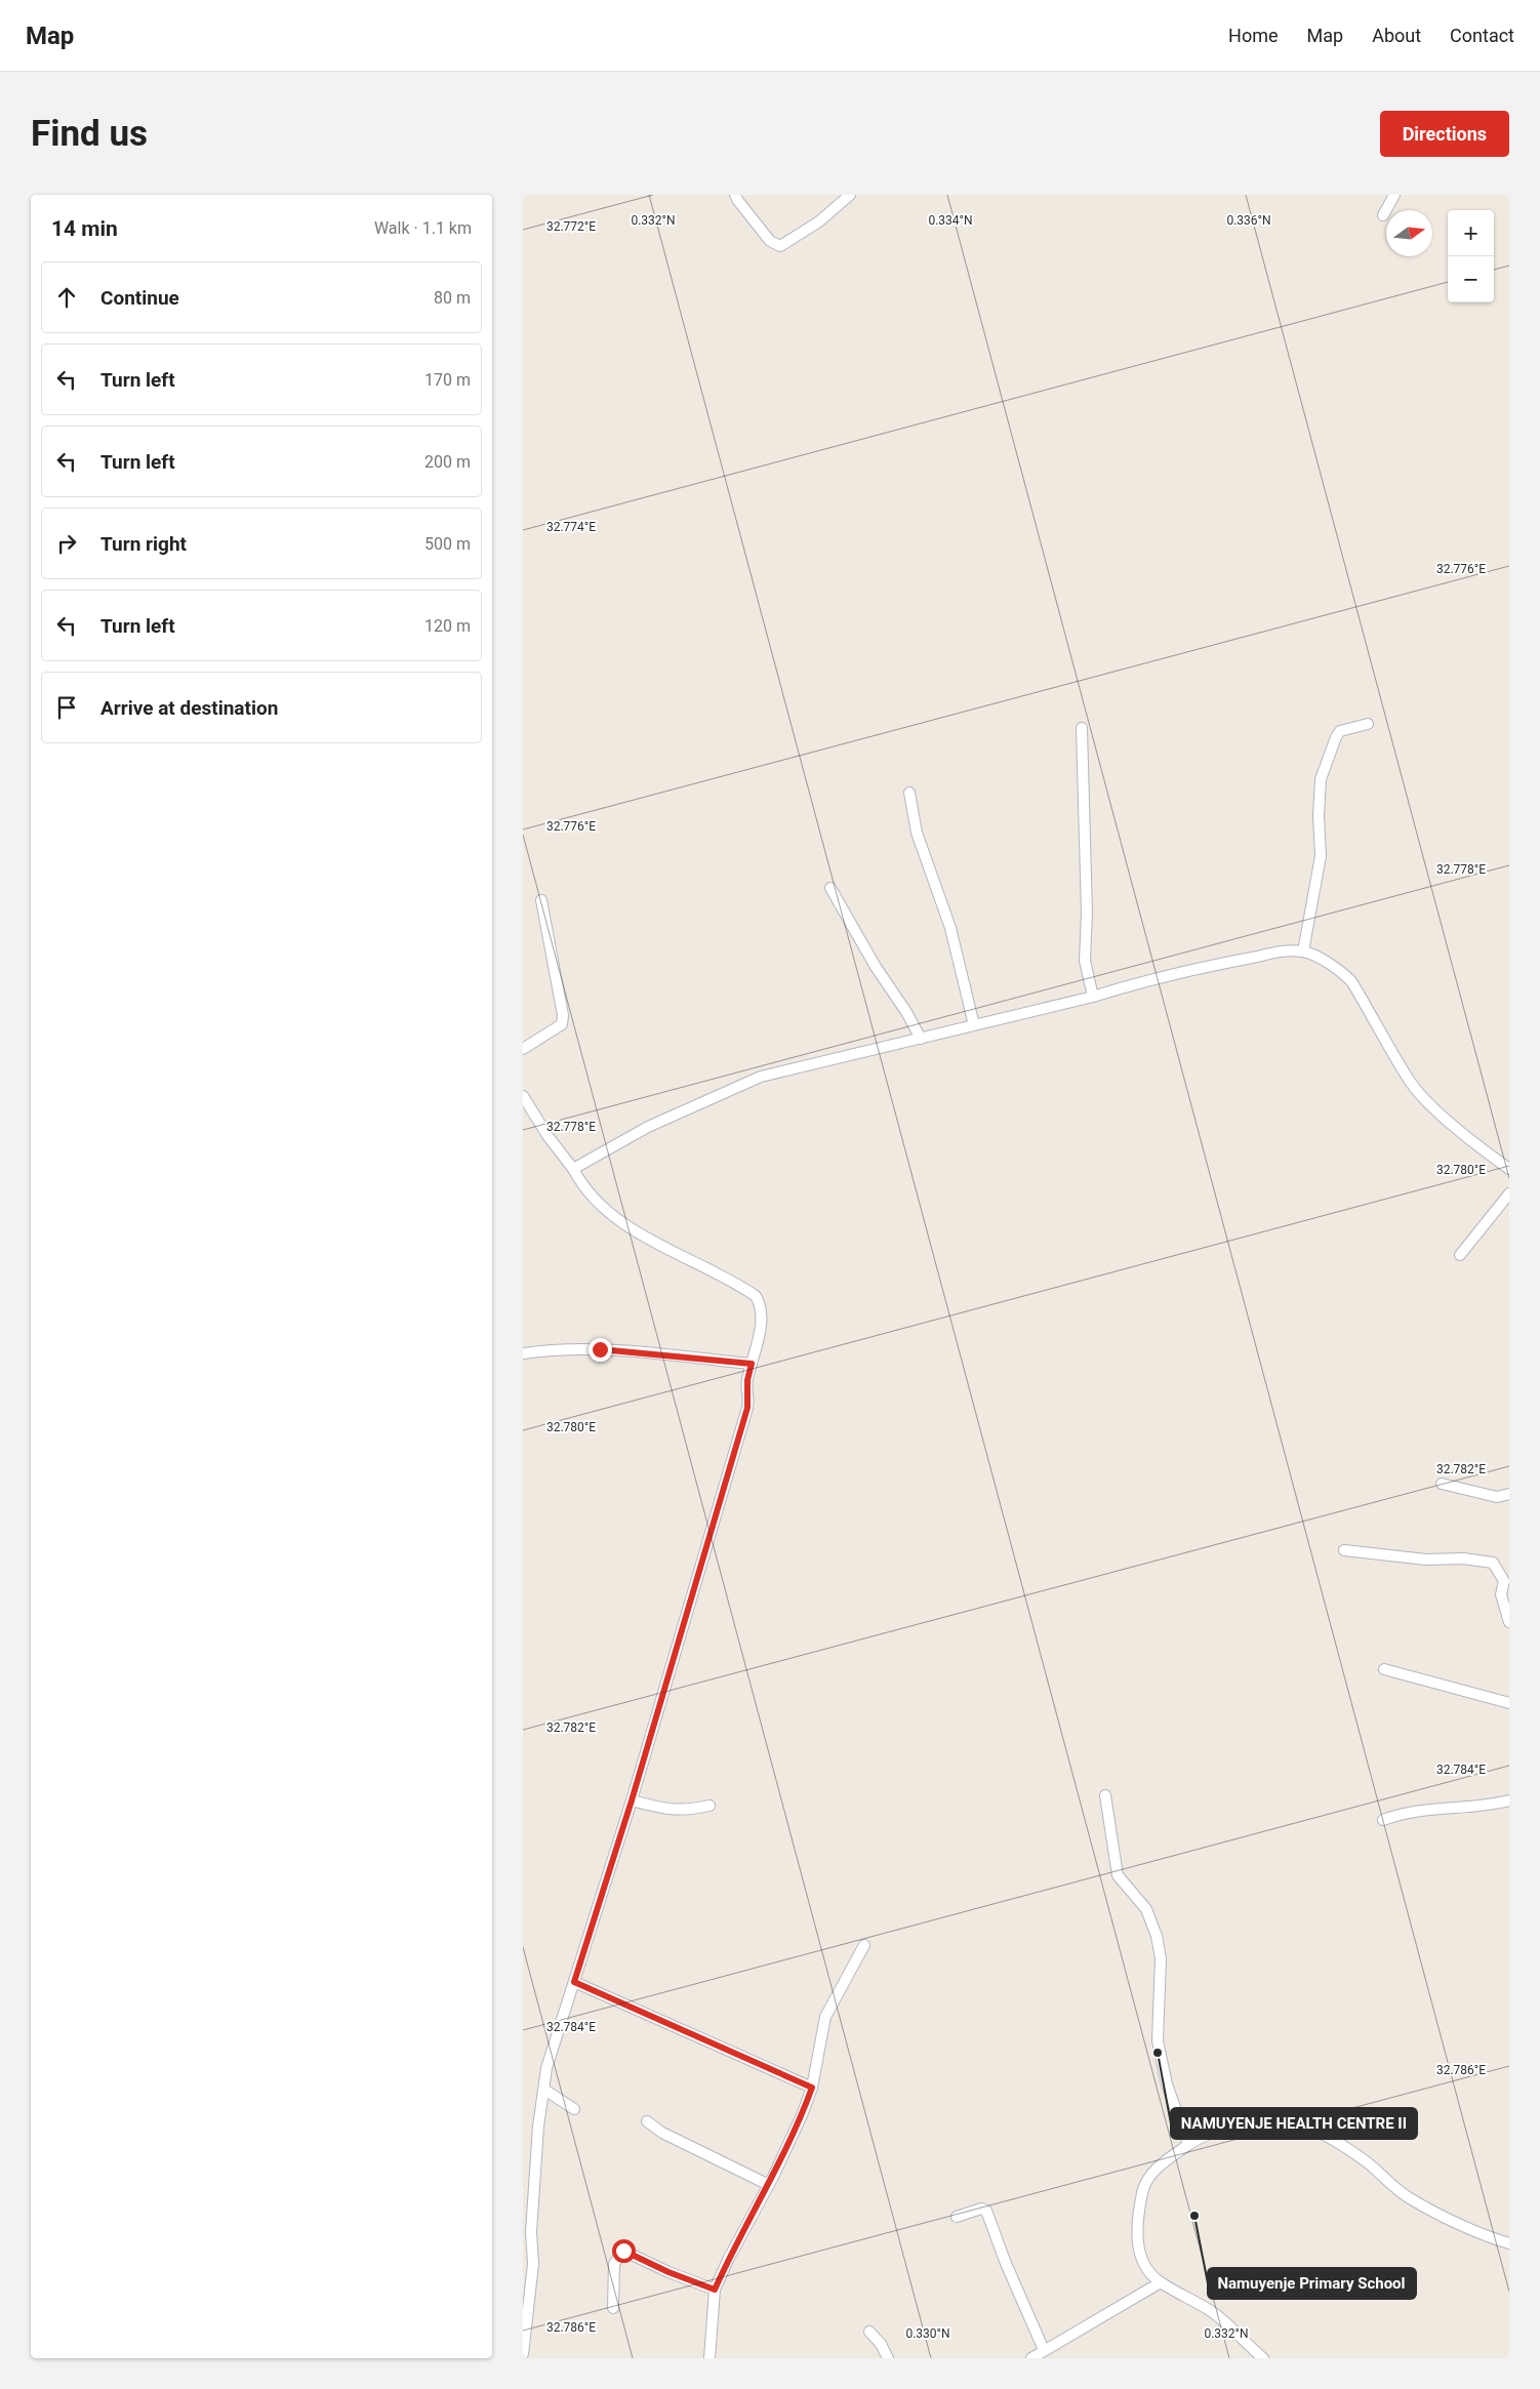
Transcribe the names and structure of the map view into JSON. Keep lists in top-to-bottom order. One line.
{"places":["NAMUYENJE HEALTH CENTRE II","Namuyenje Primary School"],"north":"right","page":{"header":"Map","nav":["Home","Map","About","Contact"],"buttons":"Directions","title":"Find us","heading":["14 min","Walk · 1.1 km"],"map_buttons":["+","−"],"list":[["Continue","80 m"],["Turn left","170 m"],["Turn left","200 m"],["Turn right","500 m"],["Turn left","120 m"],"Arrive at destination"]},"coordinates":["0.332°N","0.334°N","0.336°N","32.772°E","32.774°E","32.776°E","32.778°E","32.780°E","32.782°E","32.784°E","32.786°E","0.330°N"]}
